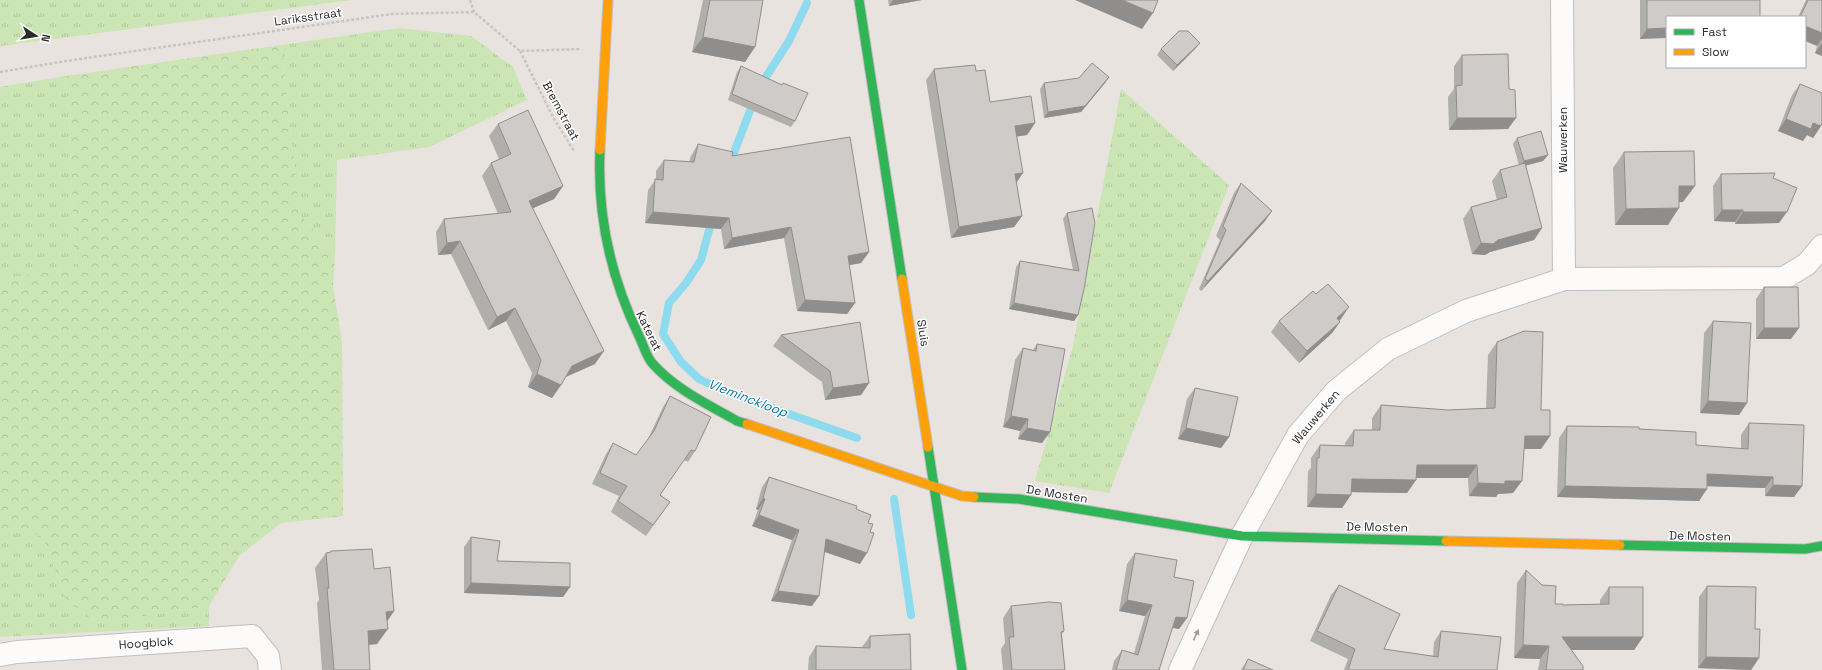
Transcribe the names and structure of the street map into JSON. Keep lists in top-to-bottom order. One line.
{"streets":{"street":["Wauwerken","Katerat","Sluis","De Mosten","Hoogblok"],"path":["Lariksstraat","Bremstraat"]},"crossings":[["Bremstraat","Katerat"],["Wauwerken","De Mosten"],["Katerat","Sluis"],["Katerat","De Mosten"],["Sluis","De Mosten"]],"water":["Vleminckloop"],"legend":["Fast","Slow"],"north":"right"}
